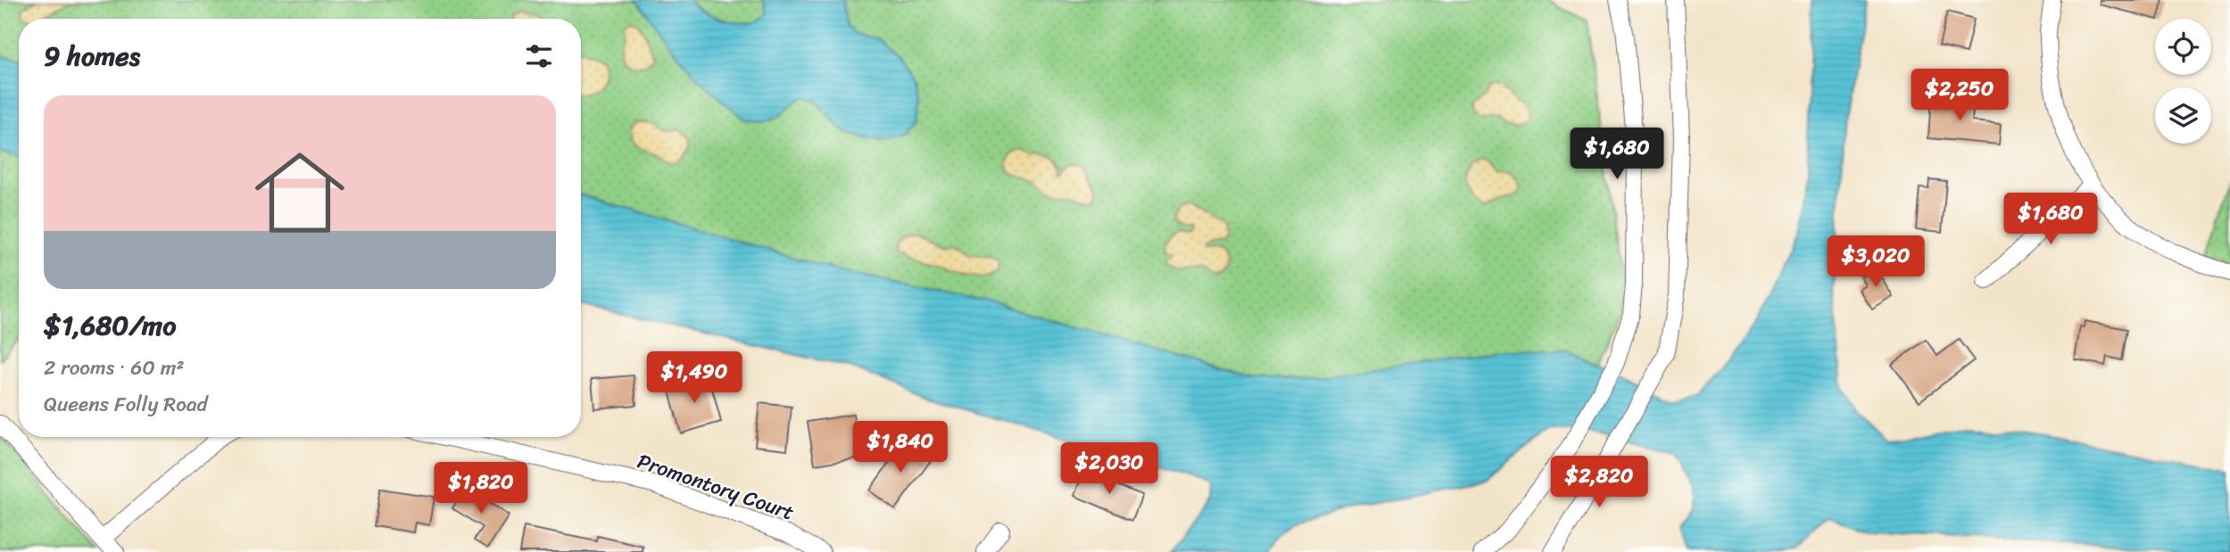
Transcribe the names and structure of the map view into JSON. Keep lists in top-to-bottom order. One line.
{"streets":{"street":["Promontory Court"]},"page":{"heading":"9 homes","price":["$2,250","$1,680","$1,680","$3,020","$1,490","$1,840","$2,030","$2,820","$1,820"],"list":[{"name":"$1,680/mo","note":"2 rooms · 60 m² · Queens Folly Road"}]}}
